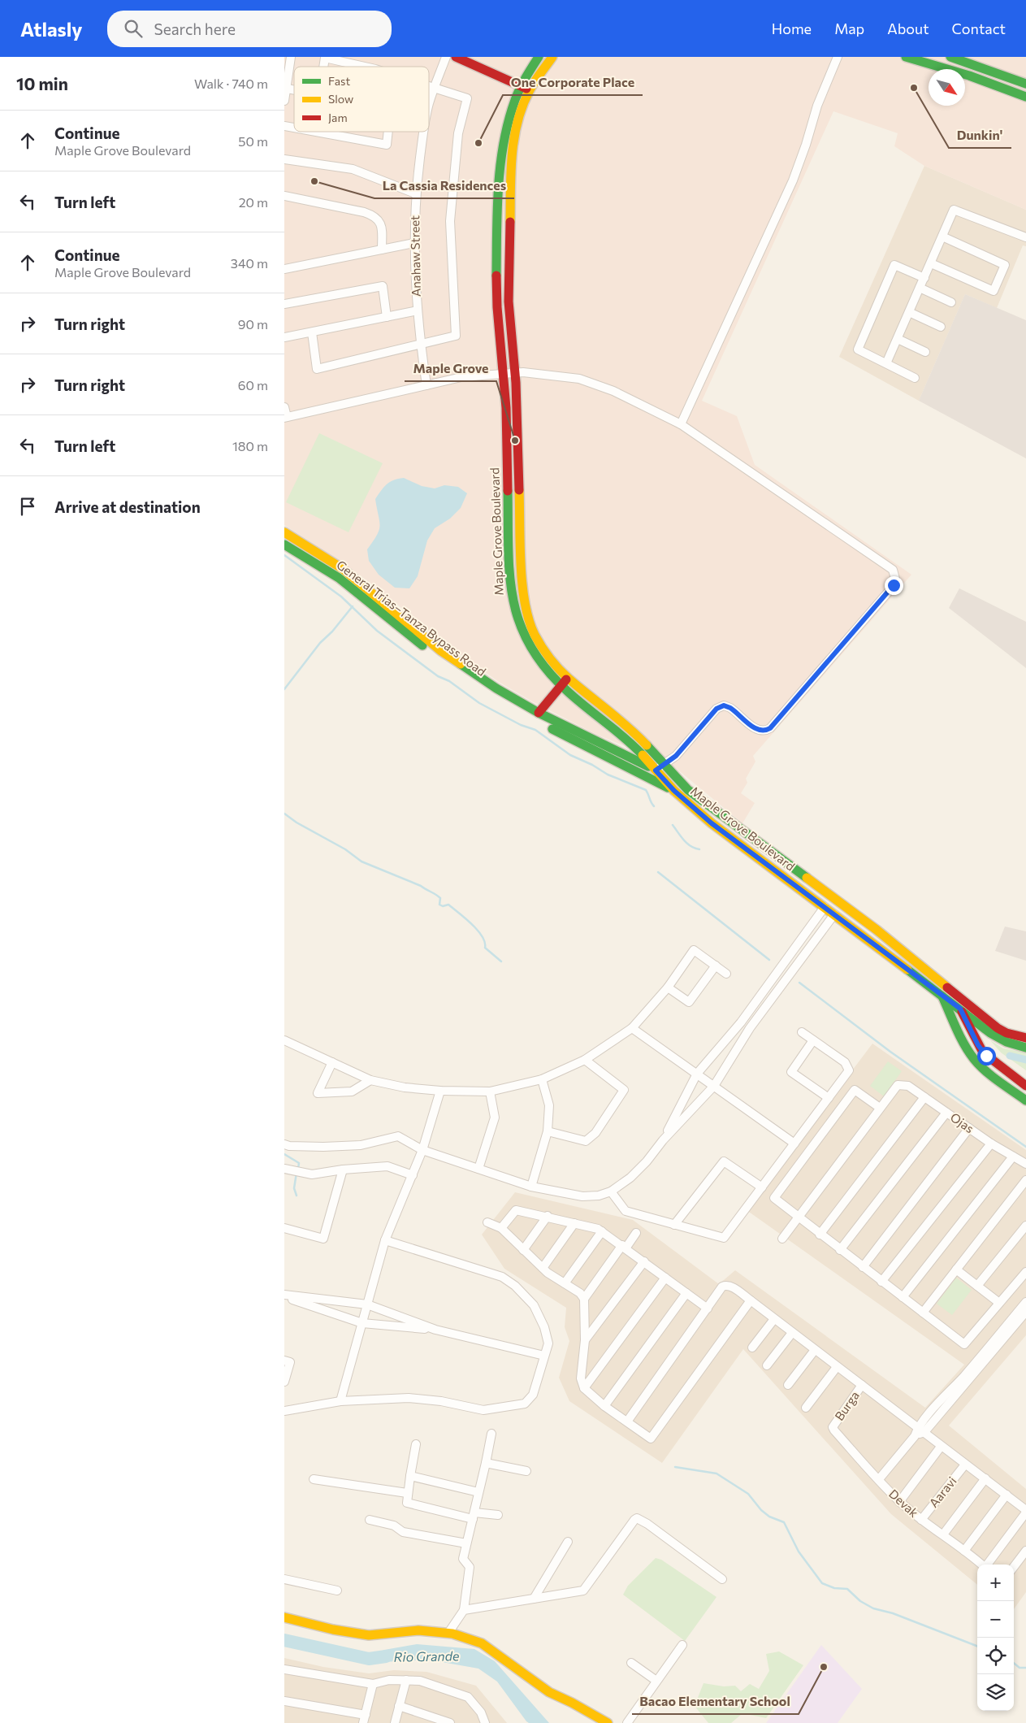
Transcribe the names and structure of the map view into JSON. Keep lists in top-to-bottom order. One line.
{"streets":{"street":["Anahaw Street","Maple Grove Boulevard","General Trias–Tanza Bypass Road","Ojas","Burga","Aaravi","Devak"]},"crossings":[["Maple Grove Boulevard","General Trias–Tanza Bypass Road"],["Burga","Devak"],["Aaravi","Devak"]],"water":["Rio Grande"],"places":["Dunkin'","One Corporate Place","La Cassia Residences","Maple Grove","Bacao Elementary School"],"legend":["Fast","Slow","Jam"],"north":"bottom right","page":{"header":"Atlasly","search":"Search here","nav":["Home","Map","About","Contact"],"heading":["10 min","Walk · 740 m"],"list":[["Continue","Maple Grove Boulevard","50 m"],["Turn left","20 m"],["Continue","Maple Grove Boulevard","340 m"],["Turn right","90 m"],["Turn right","60 m"],["Turn left","180 m"],"Arrive at destination"],"map_buttons":["+","−"]}}
